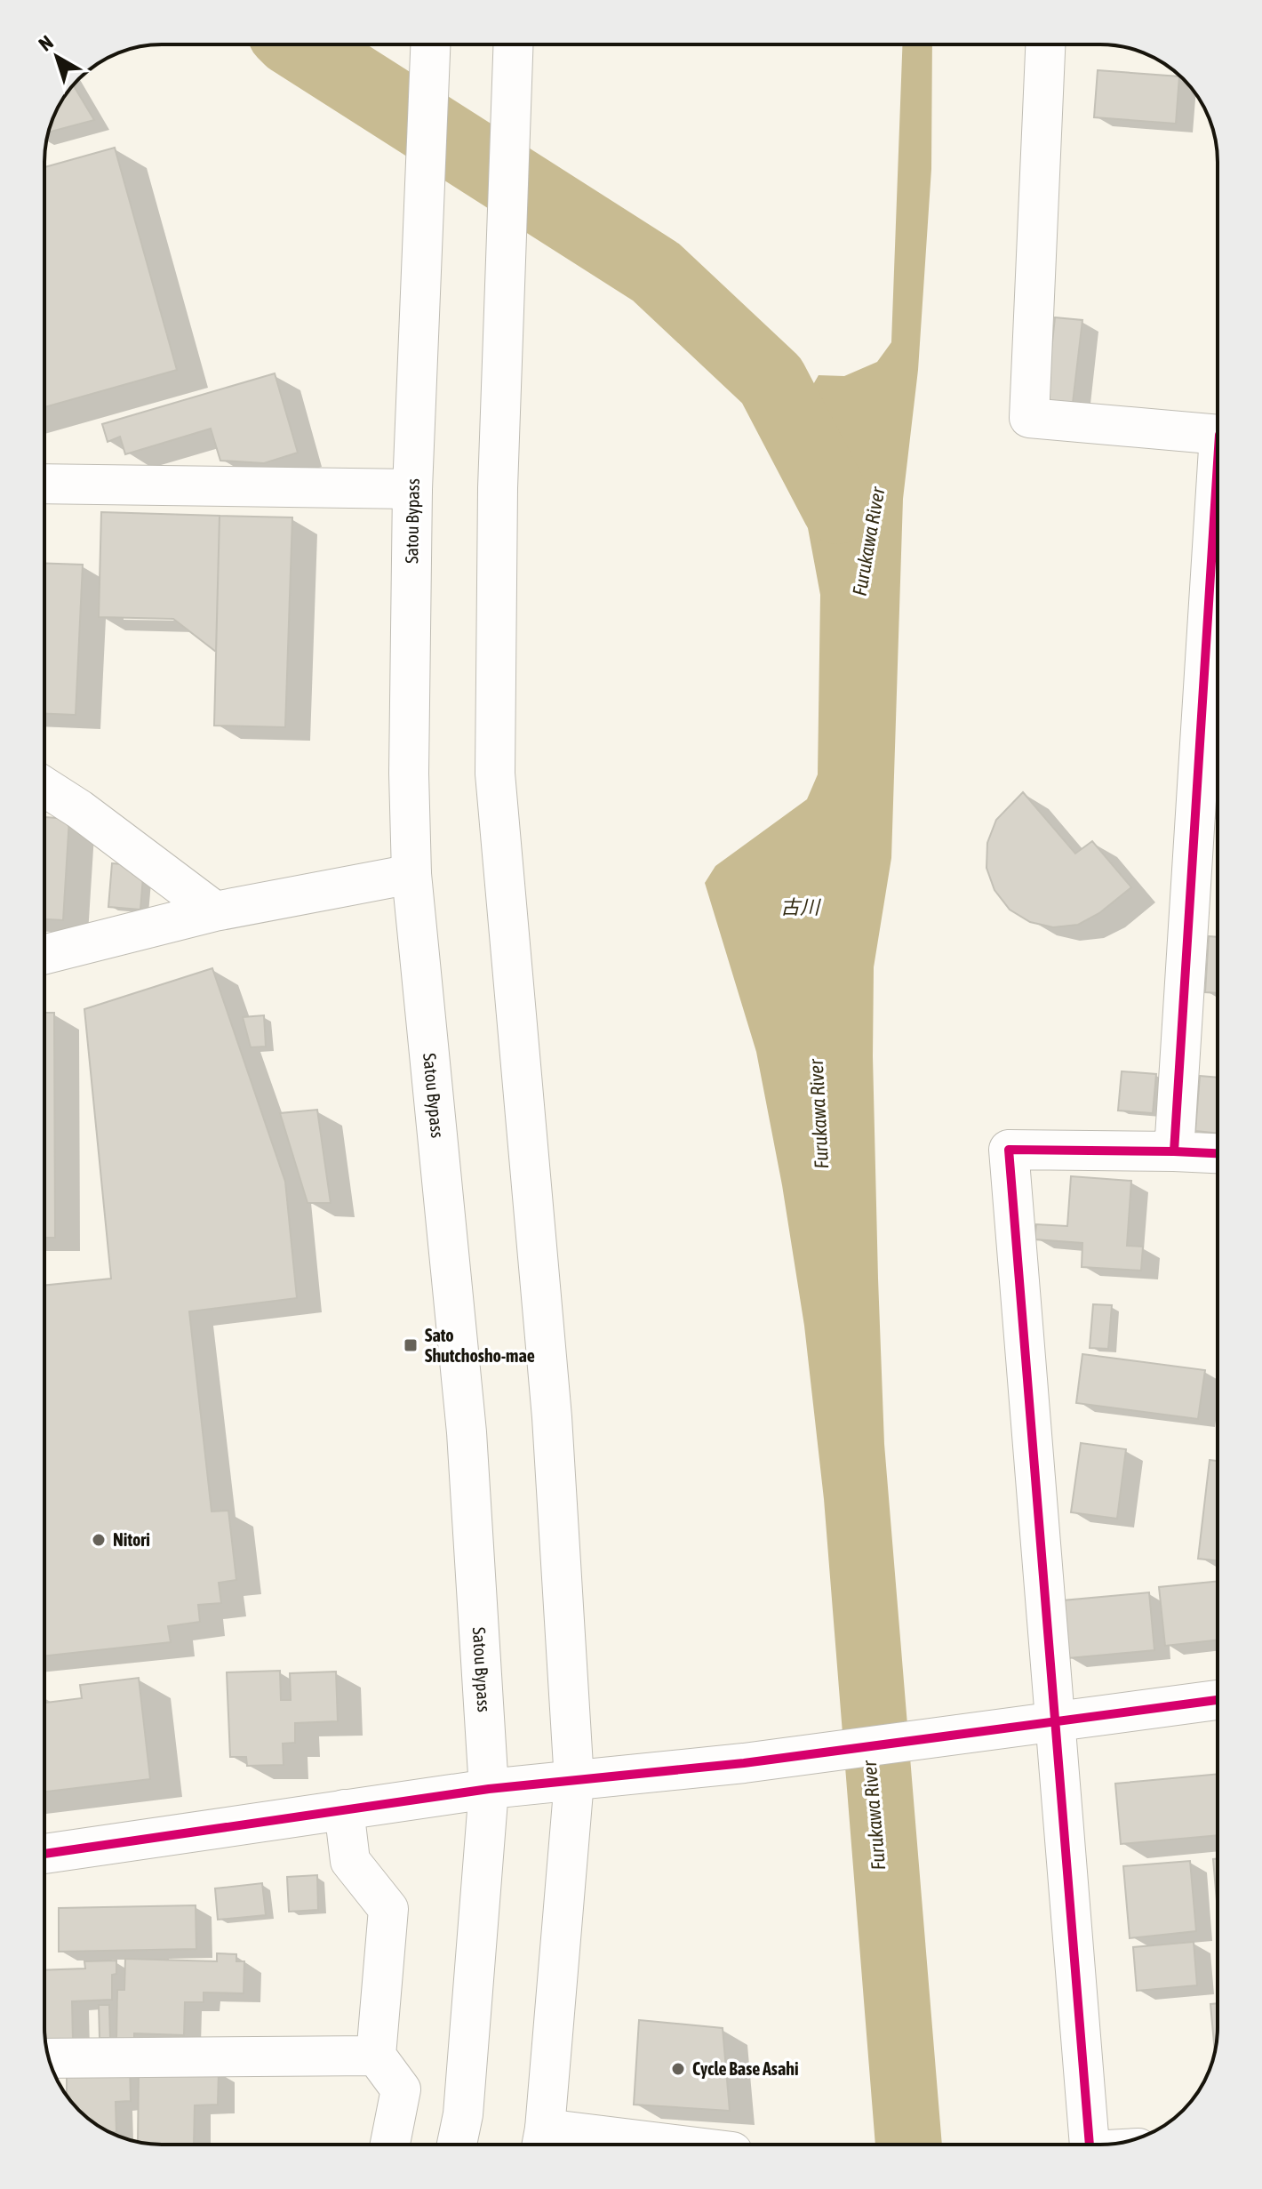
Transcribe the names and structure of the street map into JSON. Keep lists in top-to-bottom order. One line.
{"streets":{"main road":["Satou Bypass"]},"water":["Furukawa River","古川"],"places":{"transit":["Sato Shutchosho-mae"],"other":["Nitori","Cycle Base Asahi"]},"north":"top left"}
